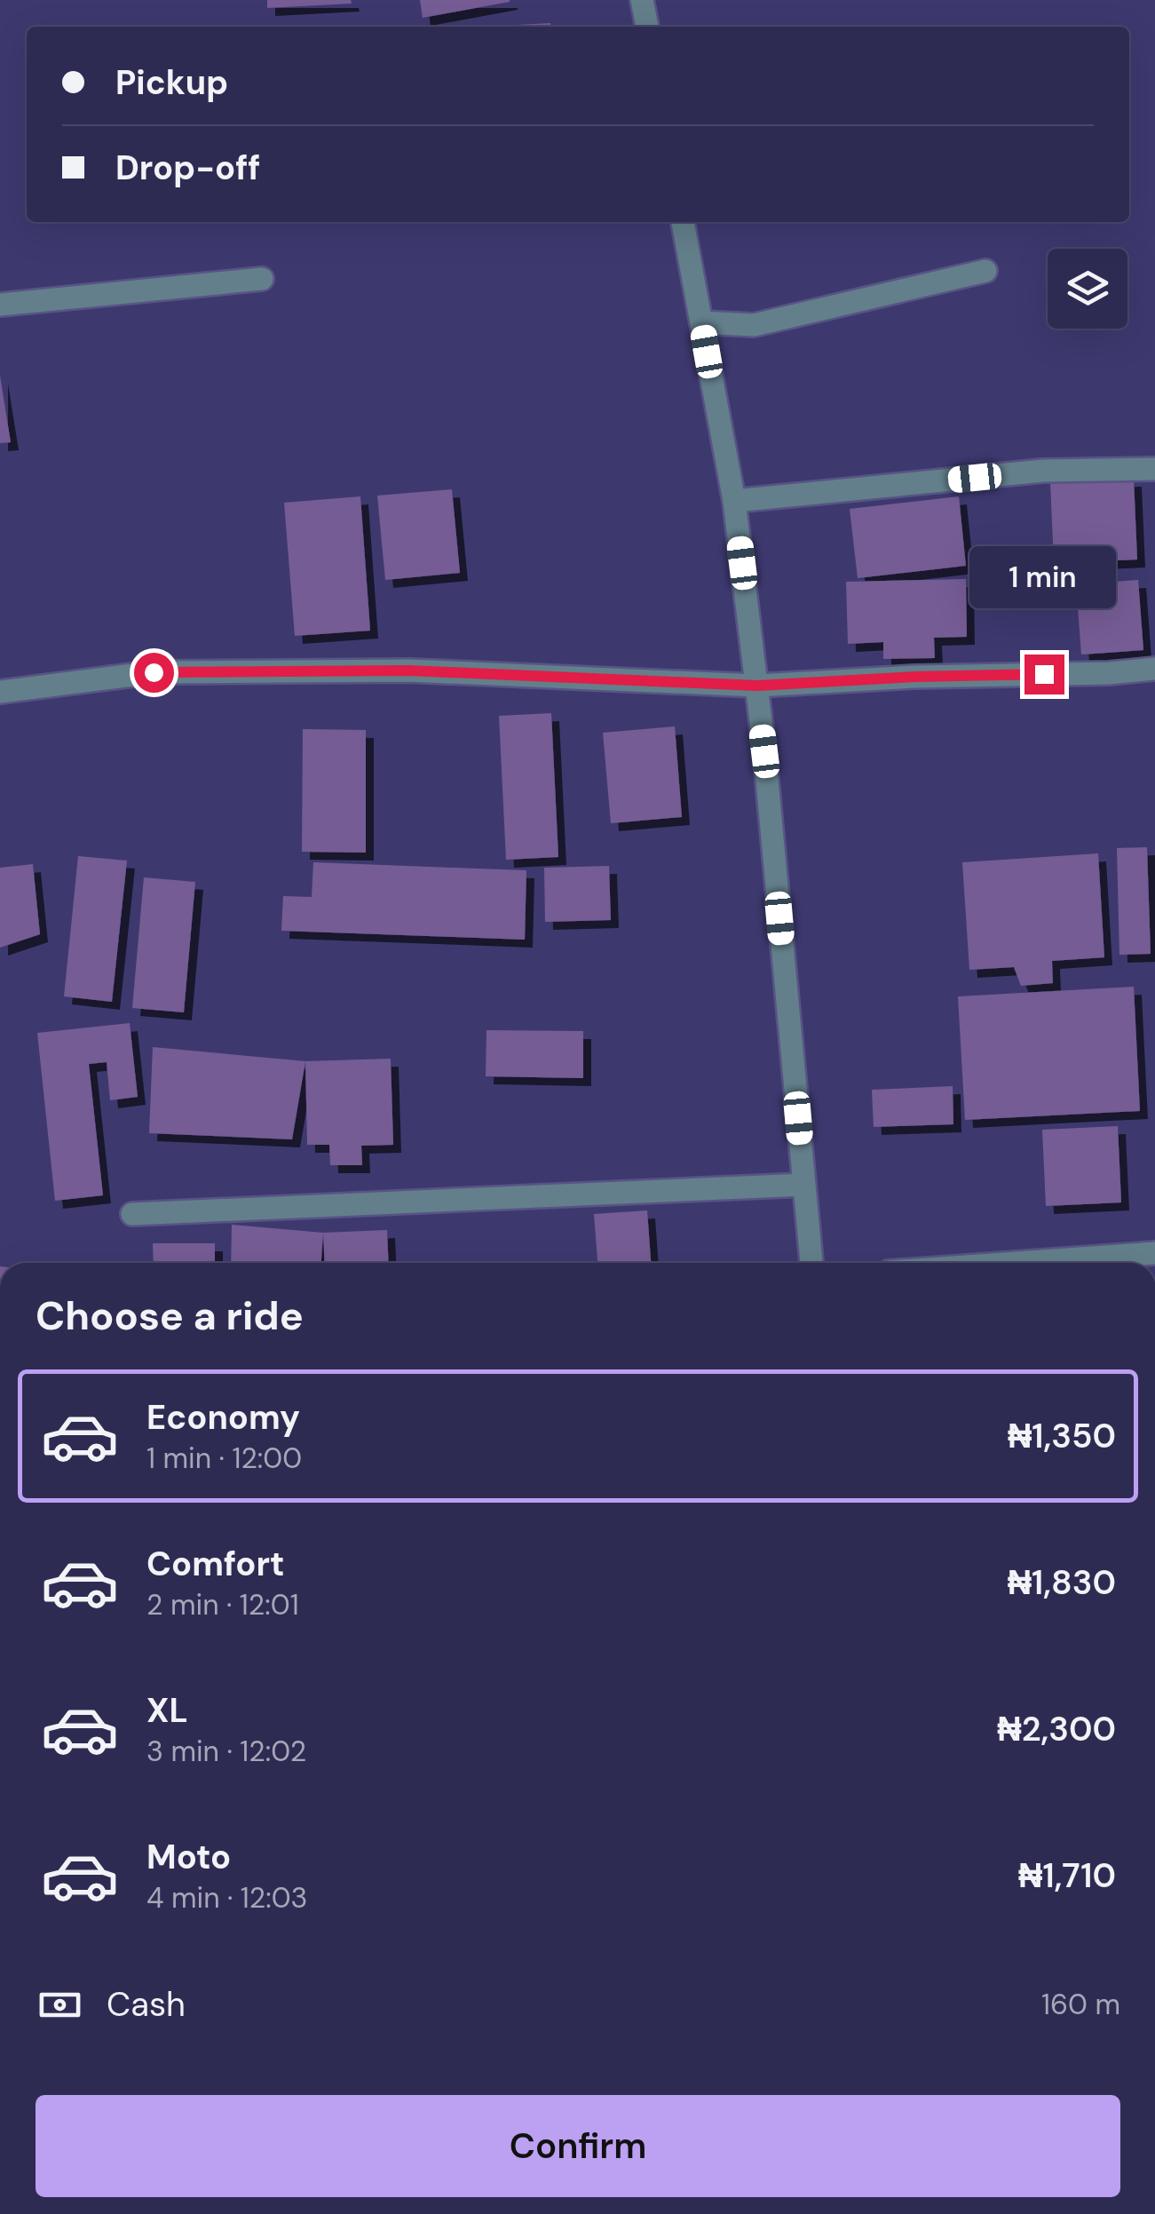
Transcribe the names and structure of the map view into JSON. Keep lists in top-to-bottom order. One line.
{"page":{"banner":["Pickup","Drop-off"],"bubble":"1 min","heading":"Choose a ride","list":[{"name":"Economy","note":"1 min · 12:00","value":"₦1,350"},{"name":"Comfort","note":"2 min · 12:01","value":"₦1,830"},{"name":"XL","note":"3 min · 12:02","value":"₦2,300"},{"name":"Moto","note":"4 min · 12:03","value":"₦1,710"}],"pay":["Cash","160 m"],"buttons":"Confirm"}}
